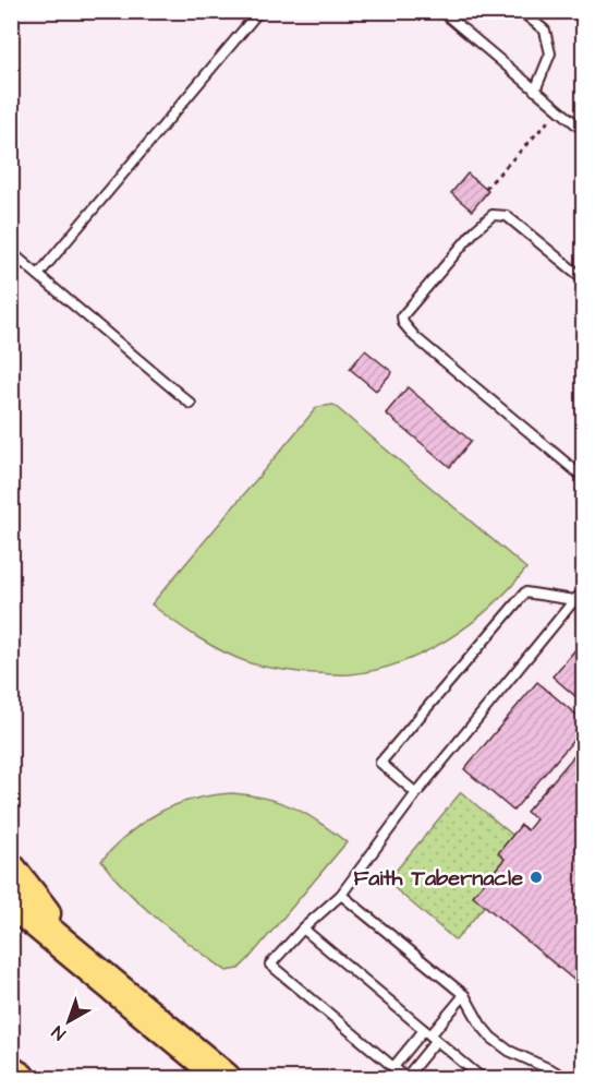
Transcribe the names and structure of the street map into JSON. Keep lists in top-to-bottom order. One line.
{"places":["Faith Tabernacle"],"north":"bottom left"}
